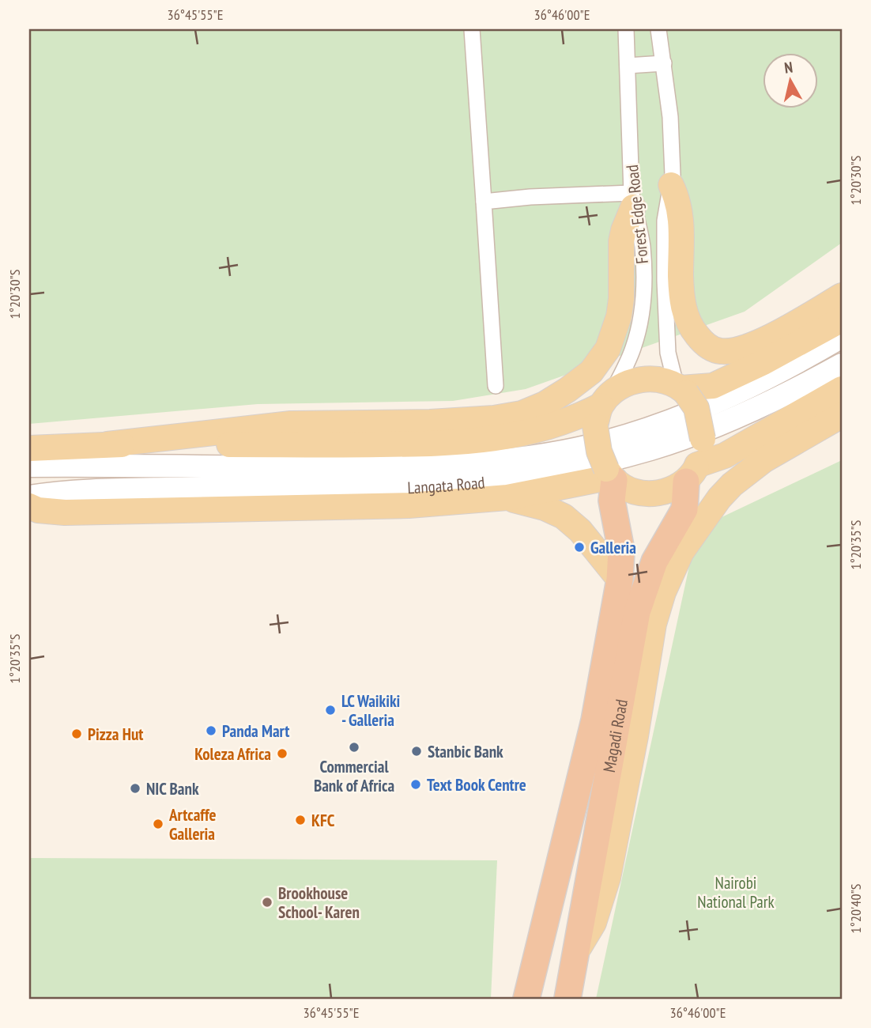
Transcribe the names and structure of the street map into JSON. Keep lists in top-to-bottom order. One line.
{"streets":{"highway":["Magadi Road"],"main road":["Langata Road"],"street":["Forest Edge Road"]},"crossings":[["Forest Edge Road","Magadi Road"]],"parks":["Nairobi National Park"],"places":["Galleria","LC Waikiki - Galleria","Panda Mart","Pizza Hut","Commercial Bank of Africa","Stanbic Bank","Koleza Africa","Text Book Centre","NIC Bank","KFC","Artcaffe Galleria","Brookhouse School- Karen"],"north":"top","coordinates":["36°45'55\"E","36°46'00\"E","1°20'30\"S","1°20'35\"S","1°20'40\"S"]}
